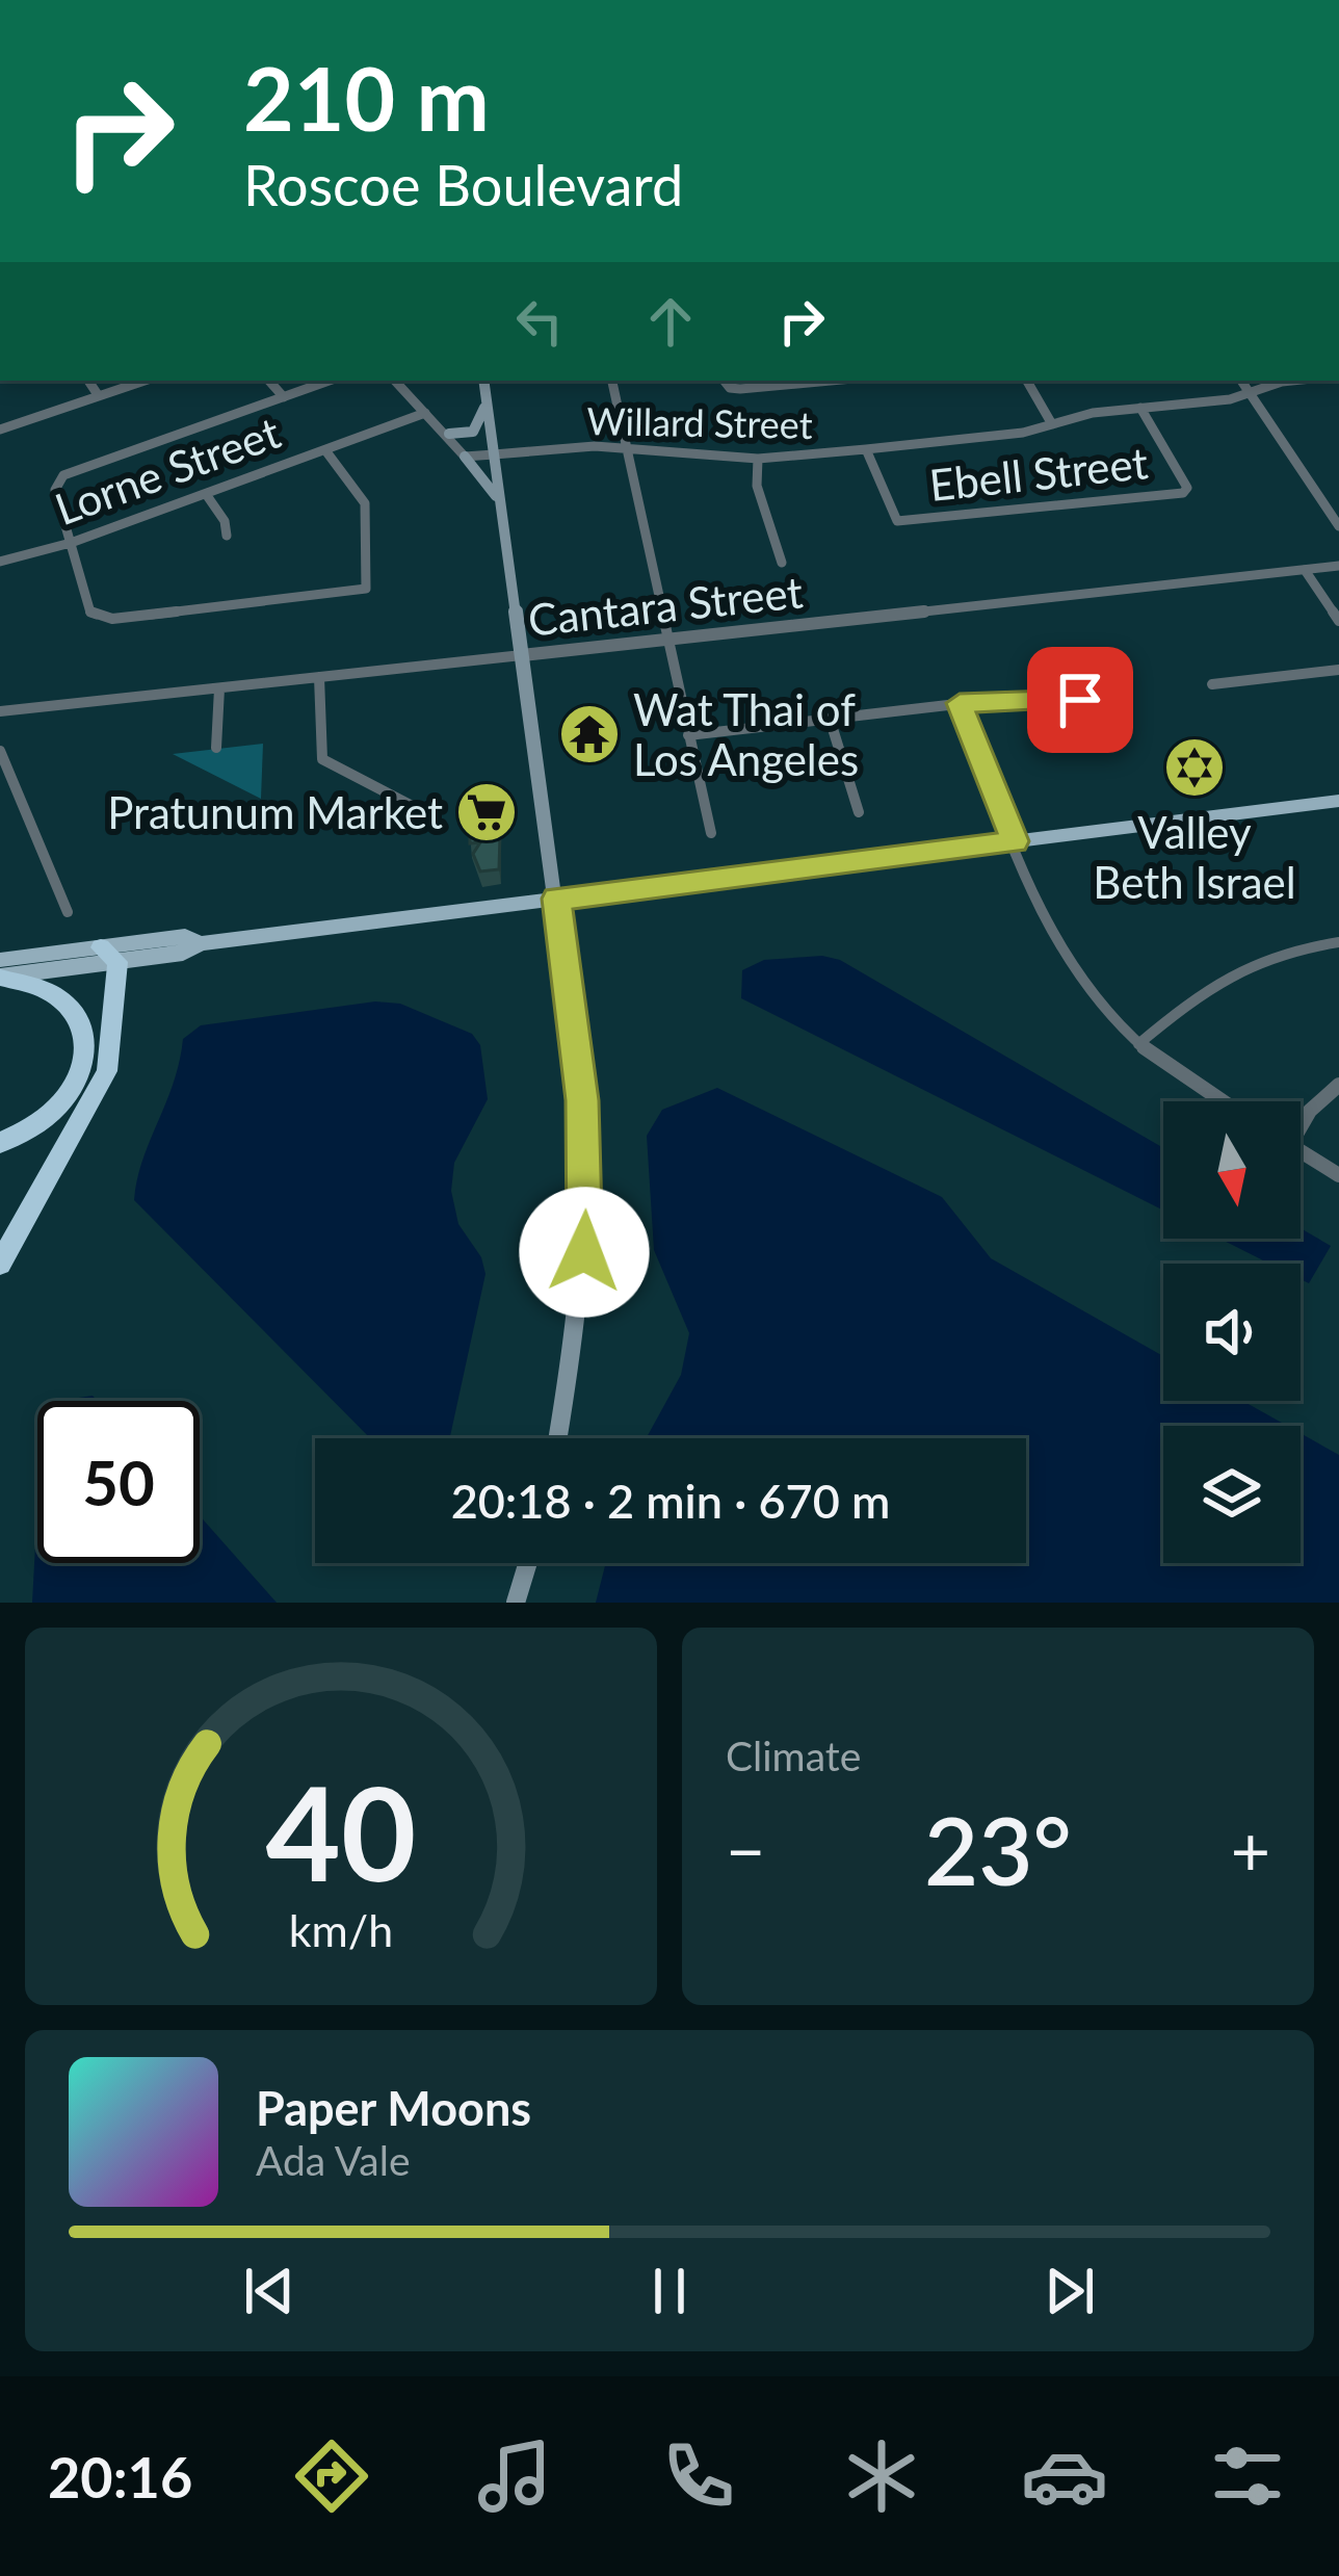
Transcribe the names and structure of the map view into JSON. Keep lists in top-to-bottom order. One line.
{"streets":{"street":["Willard Street","Lorne Street","Ebell Street","Cantara Street"]},"crossings":[["Willard Street","Ebell Street"]],"places":{"temple":["Wat Thai of Los Angeles"],"synagogue":["Valley Beth Israel"],"supermarket":["Pratunum Market"]},"north":"bottom","page":{"turn":["210 m","Roscoe Boulevard"],"limit":"50","trip":"20:18 · 2 min · 670 m","tile":"Climate","heat":["−","23°","+"],"song":["Paper Moons","Ada Vale"],"tabs":"20:16","gauge":["40","km/h"]}}
